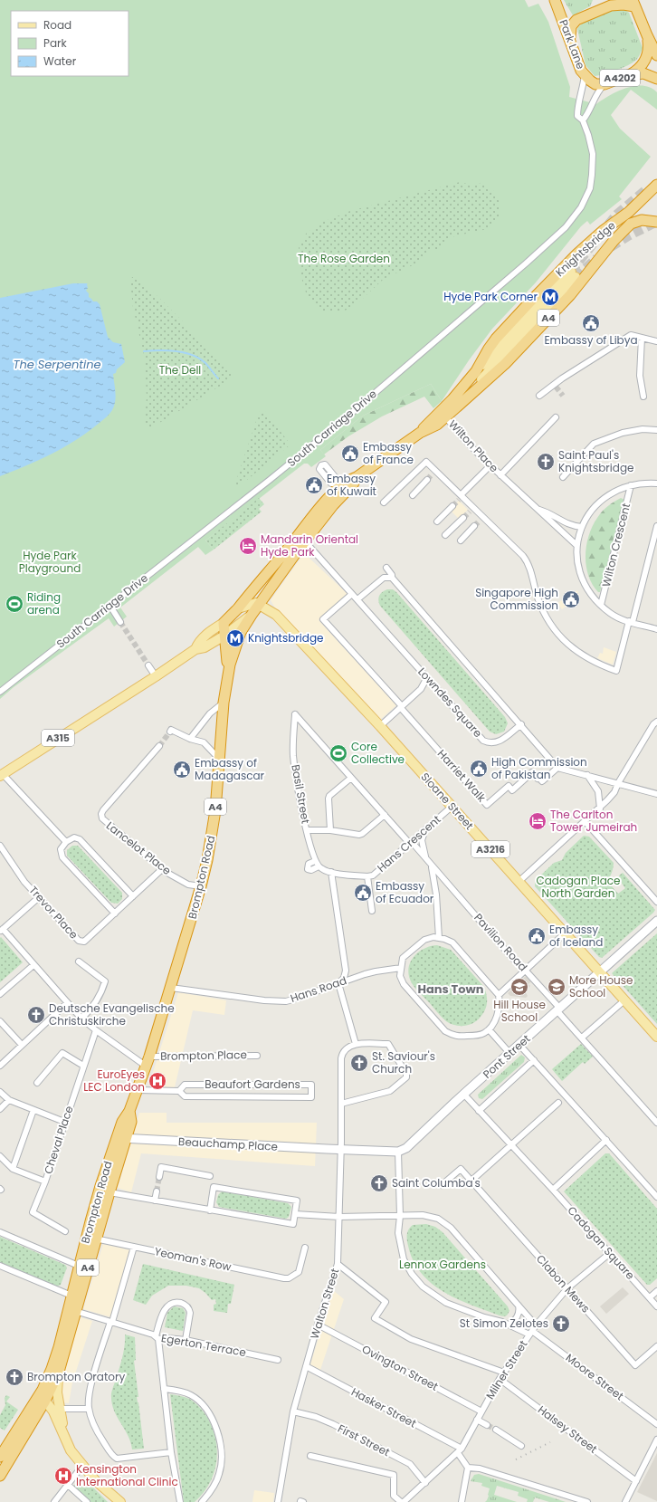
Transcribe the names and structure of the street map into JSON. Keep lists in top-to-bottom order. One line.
{"streets":{"highway":["Park Lane","A4202","Knightsbridge","A4","Brompton Road"],"main road":["A315","Sloane Street","A3216","Pont Street","Beauchamp Place"],"street":["South Carriage Drive","Wilton Place","Wilton Crescent","Lowndes Square","Harriet Walk","Basil Street","Hans Crescent","Lancelot Place","Trevor Place","Pavilion Road","Hans Road","Brompton Place","Beaufort Gardens","Cheval Place","Cadogan Square","Yeoman's Row","Clabon Mews","Walton Street","Egerton Terrace","Ovington Street","Milner Street","Moore Street","Hasker Street","Halsey Street","First Street"]},"crossings":[["Park Lane","A4202"],["Park Lane","South Carriage Drive"],["A4202","South Carriage Drive"],["Knightsbridge","A4"],["Knightsbridge","Wilton Place"],["Knightsbridge","Lowndes Square"],["Knightsbridge","Sloane Street"],["Knightsbridge","Brompton Road"],["A4","Brompton Road"],["Wilton Place","Wilton Crescent"],["Lowndes Square","Harriet Walk"],["Basil Street","Hans Crescent"],["Sloane Street","Hans Crescent"],["Sloane Street","Pont Street"],["Hans Crescent","Pavilion Road"],["Lancelot Place","Brompton Road"],["Brompton Road","Hans Road"],["Brompton Road","Brompton Place"],["Brompton Road","Beaufort Gardens"],["Brompton Road","Beauchamp Place"],["Brompton Road","Yeoman's Row"],["Brompton Road","Egerton Terrace"],["Pavilion Road","Pont Street"],["Pont Street","Cadogan Square"],["Beauchamp Place","Walton Street"],["Cadogan Square","Milner Street"],["Clabon Mews","Milner Street"],["Walton Street","Ovington Street"],["Walton Street","Hasker Street"],["Walton Street","First Street"],["Ovington Street","Milner Street"],["Milner Street","Moore Street"],["Milner Street","Hasker Street"],["Milner Street","Halsey Street"],["Milner Street","First Street"]],"districts":["Hans Town"],"water":["The Serpentine"],"parks":["The Rose Garden","The Dell","Hyde Park Playground","Cadogan Place North Garden","Lennox Gardens"],"places":{"metro station":["Hyde Park Corner","Knightsbridge"],"public building":["Embassy of Libya","Embassy of France","Embassy of Kuwait","Singapore High Commission","High Commission of Pakistan","Embassy of Madagascar","Embassy of Ecuador","Embassy of Iceland"],"church":["Saint Paul's Knightsbridge","Deutsche Evangelische Christuskirche","St. Saviour's Church","Saint Columba's","St Simon Zelotes","Brompton Oratory"],"hotel":["Mandarin Oriental Hyde Park","The Carlton Tower Jumeirah"],"sports":["Riding arena","Core Collective"],"school or university":["Hill House School","More House School"],"hospital":["EuroEyes LEC London","Kensington International Clinic"]},"legend":["Road","Park","Water"]}
